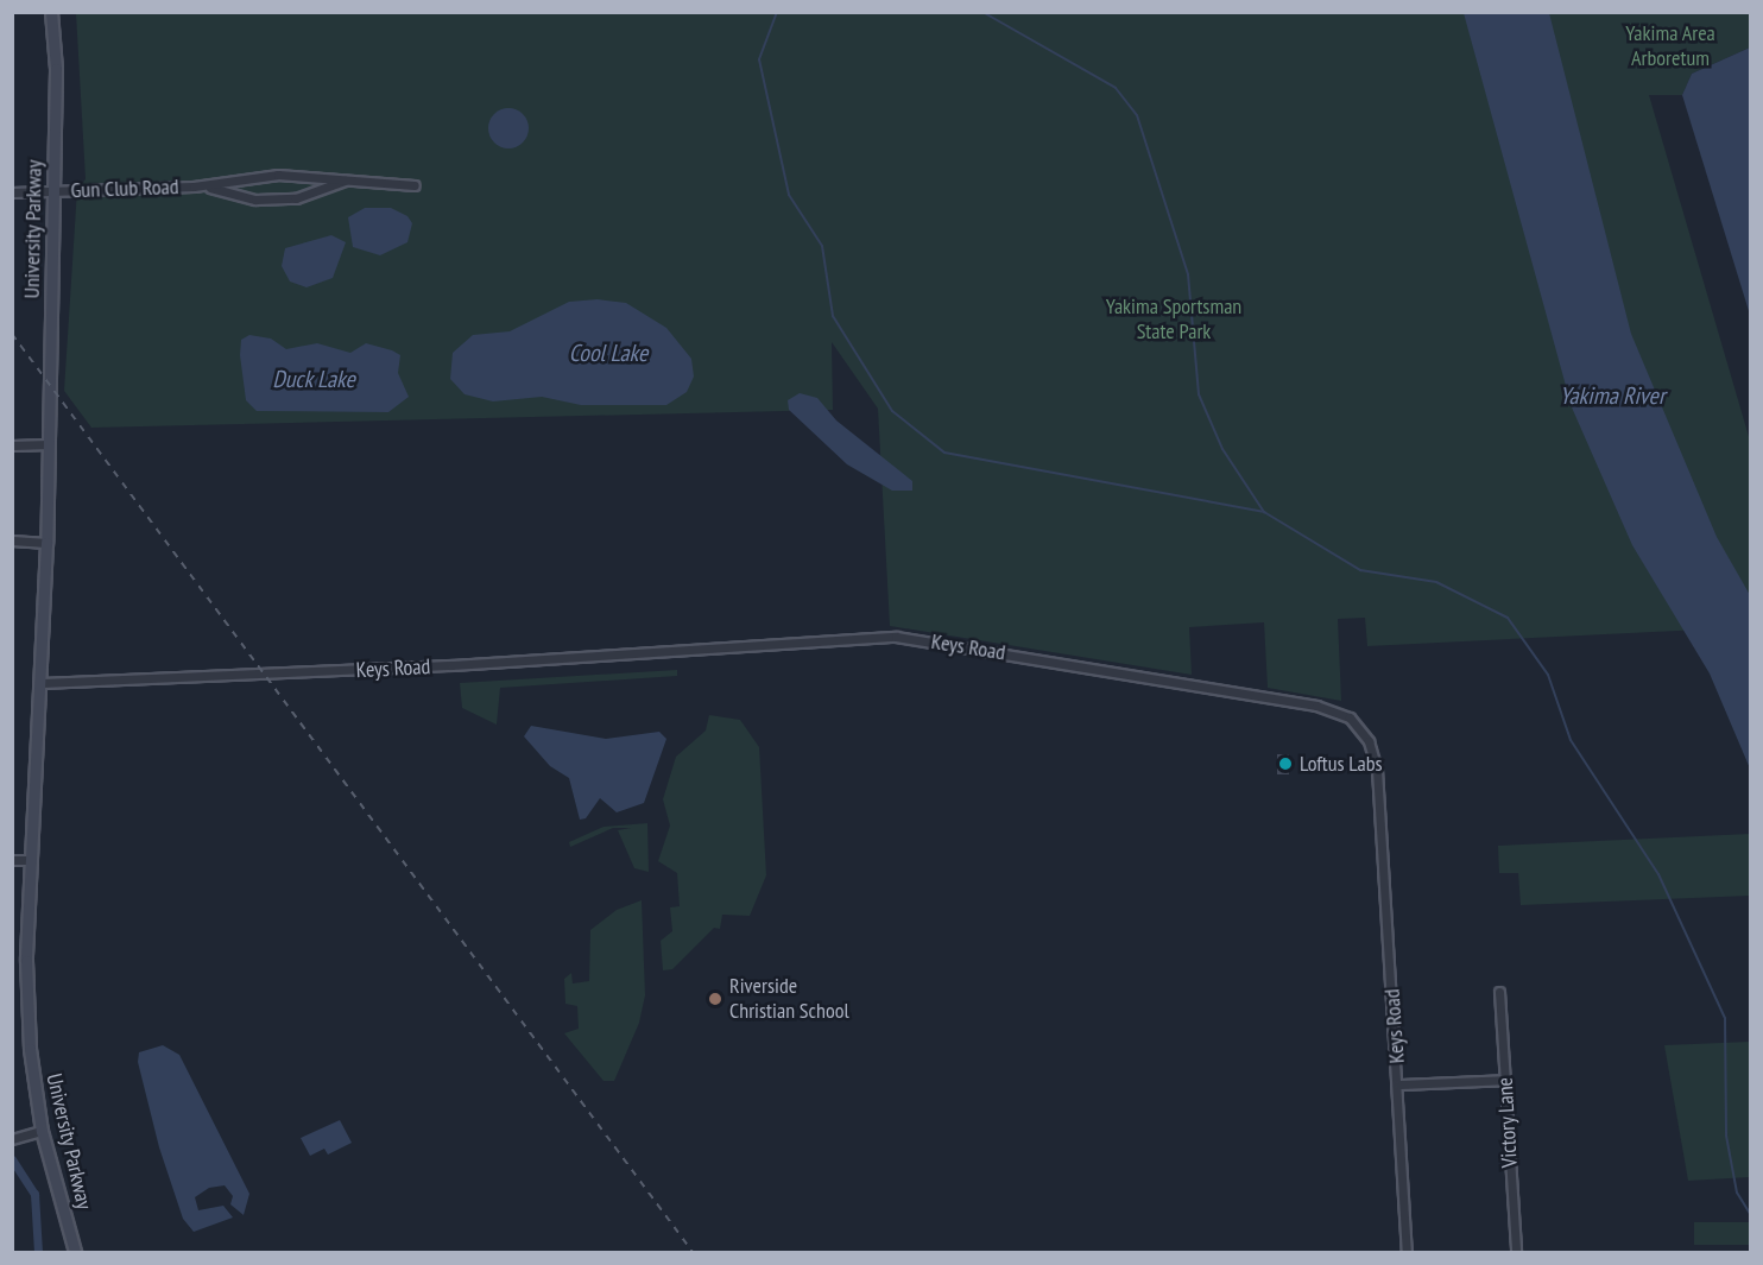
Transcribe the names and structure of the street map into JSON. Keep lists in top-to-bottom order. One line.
{"streets":{"main road":["University Parkway"],"street":["Gun Club Road","Keys Road","Victory Lane"]},"crossings":[["Gun Club Road","University Parkway"],["University Parkway","Keys Road"]],"water":["Cool Lake","Duck Lake","Yakima River"],"parks":["Yakima Area Arboretum","Yakima Sportsman State Park"],"places":["Loftus Labs","Riverside Christian School"]}
